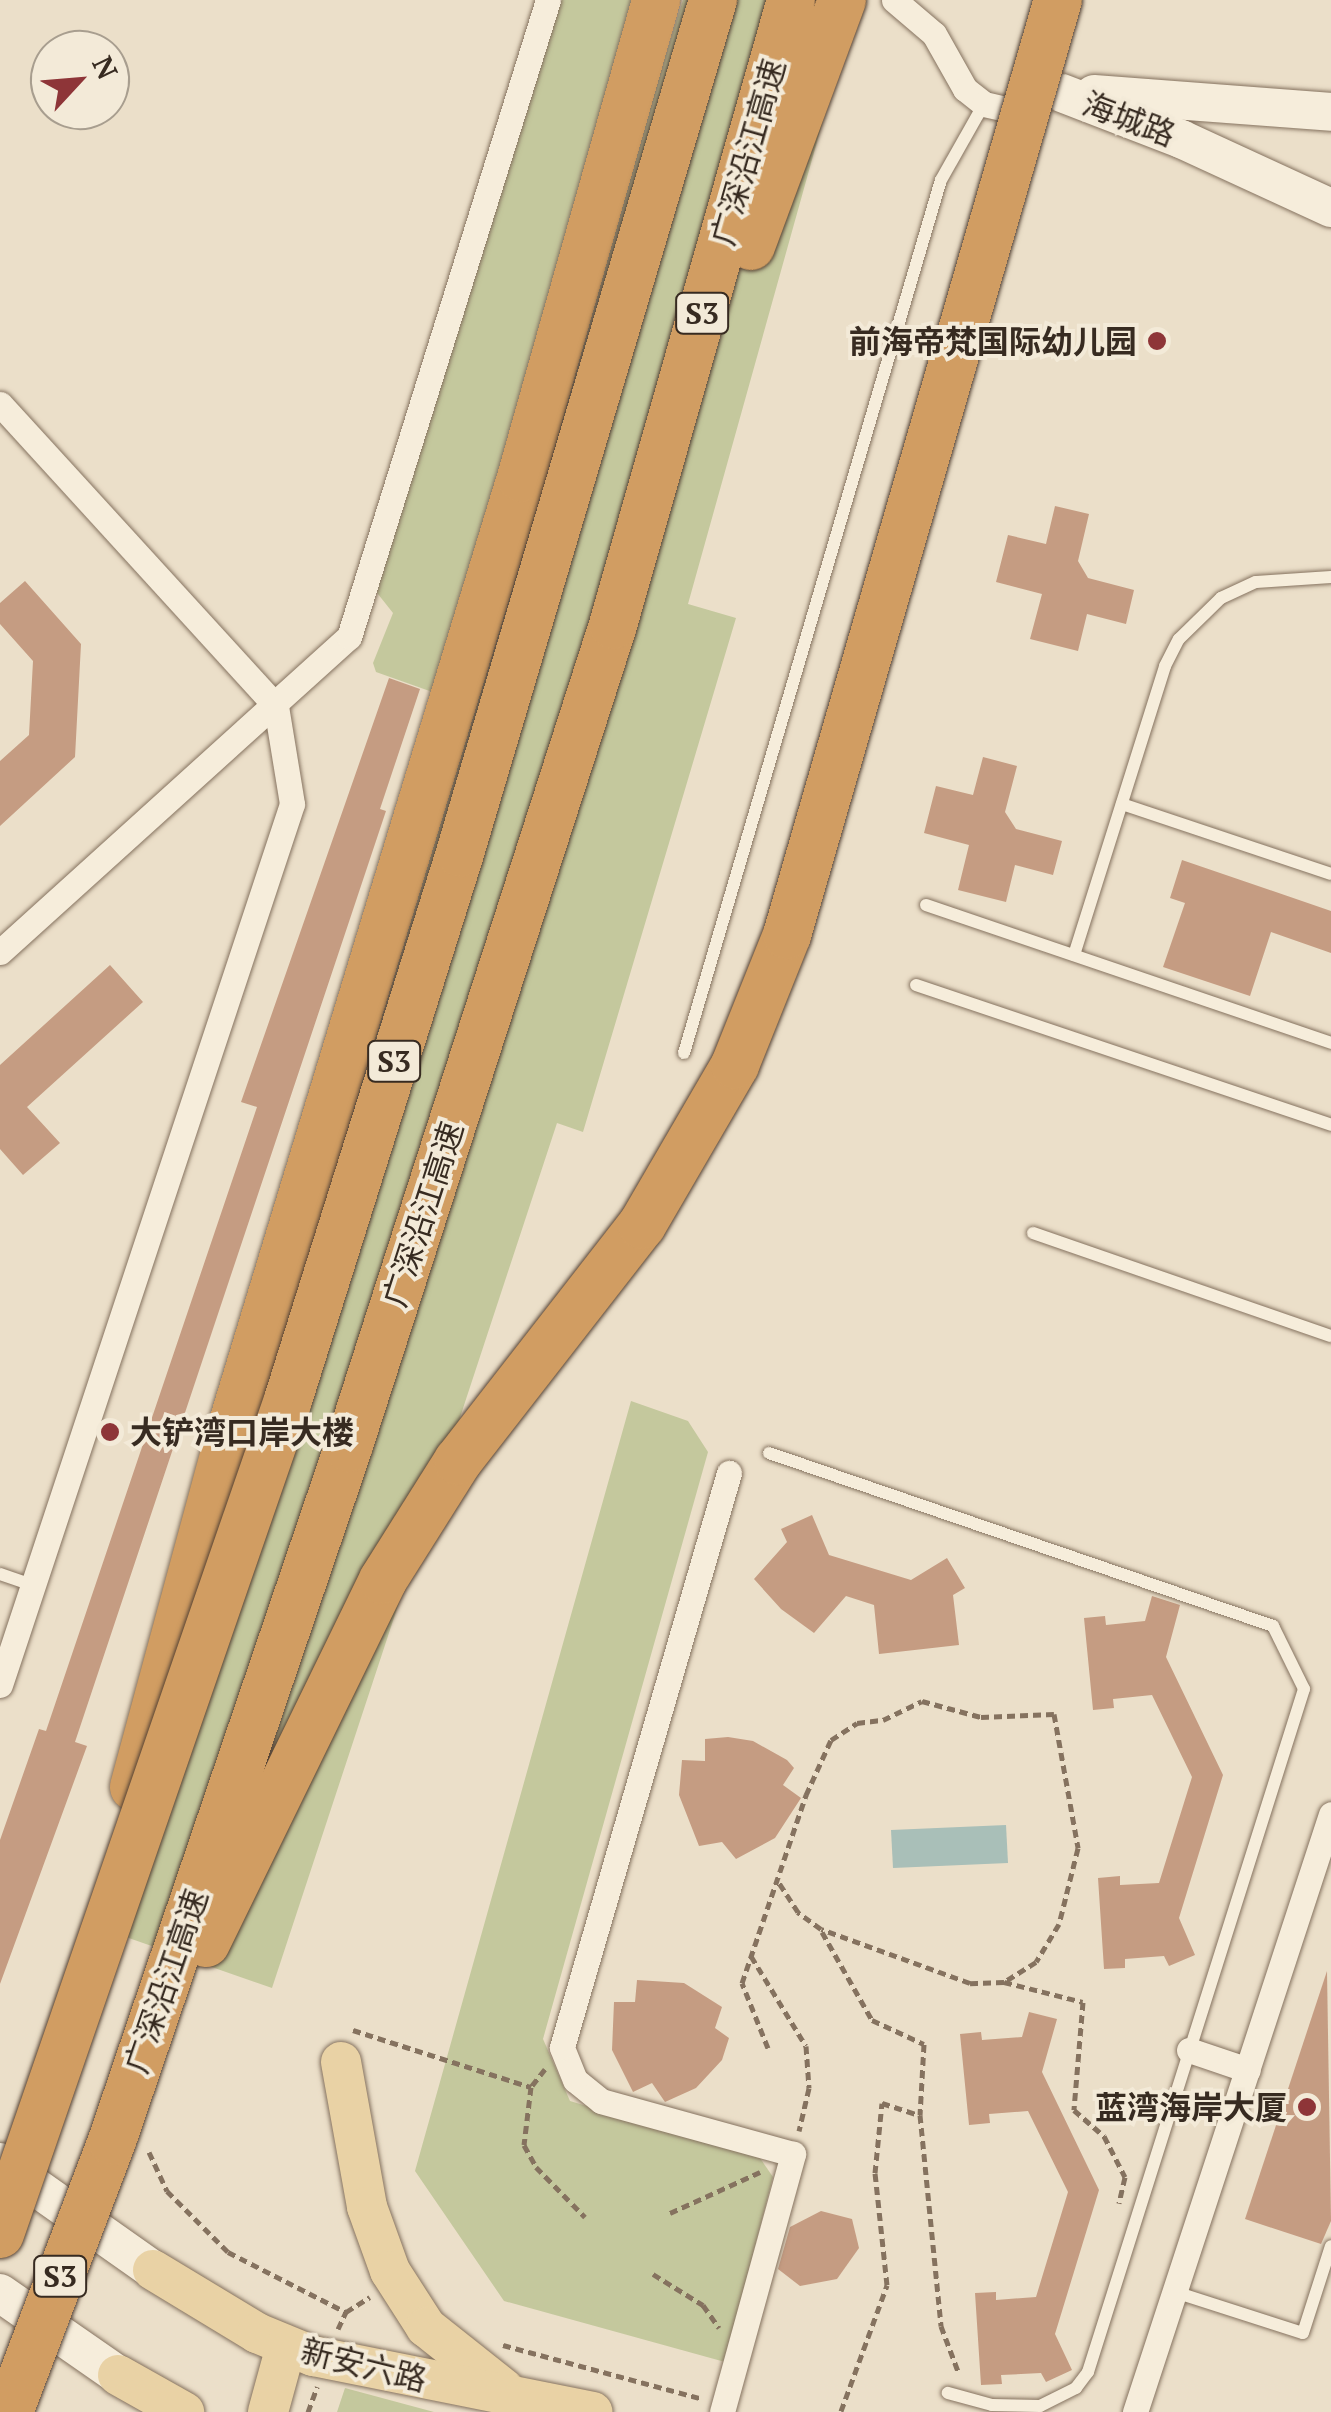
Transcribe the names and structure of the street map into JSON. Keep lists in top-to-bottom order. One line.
{"streets":{"highway":["广深沿江高速","S3"],"main road":["海城路","新安六路"]},"places":["前海帝梵国际幼儿园","大铲湾口岸大楼","蓝湾海岸大厦"],"north":"top right"}
